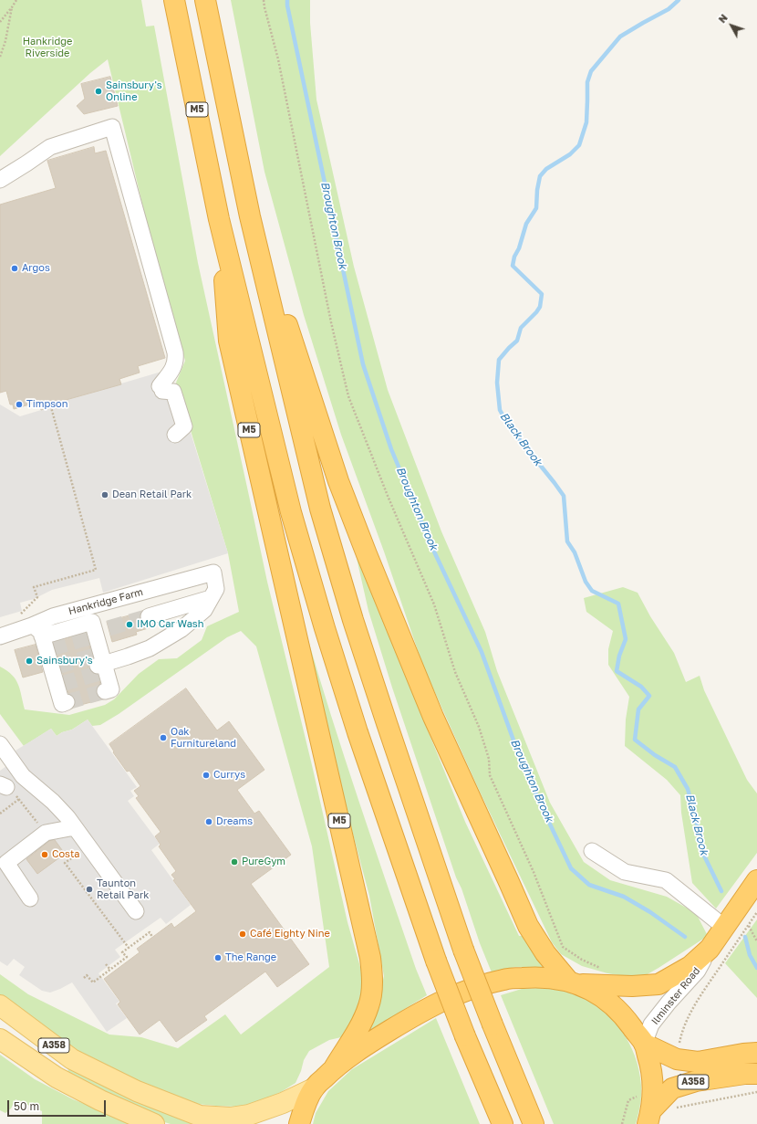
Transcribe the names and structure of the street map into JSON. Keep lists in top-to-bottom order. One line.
{"streets":{"highway":["M5","Ilminster Road","A358"],"street":["Hankridge Farm"]},"crossings":[["Ilminster Road","A358"]],"water":["Broughton Brook","Black Brook"],"parks":["Hankridge Riverside"],"places":["Sainsbury's Online","Argos","Timpson","Dean Retail Park","IMO Car Wash","Sainsbury's","Oak Furnitureland","Currys","Dreams","Costa","PureGym","Taunton Retail Park","Café Eighty Nine","The Range"],"scale_bar":"50 m","north":"top left"}
